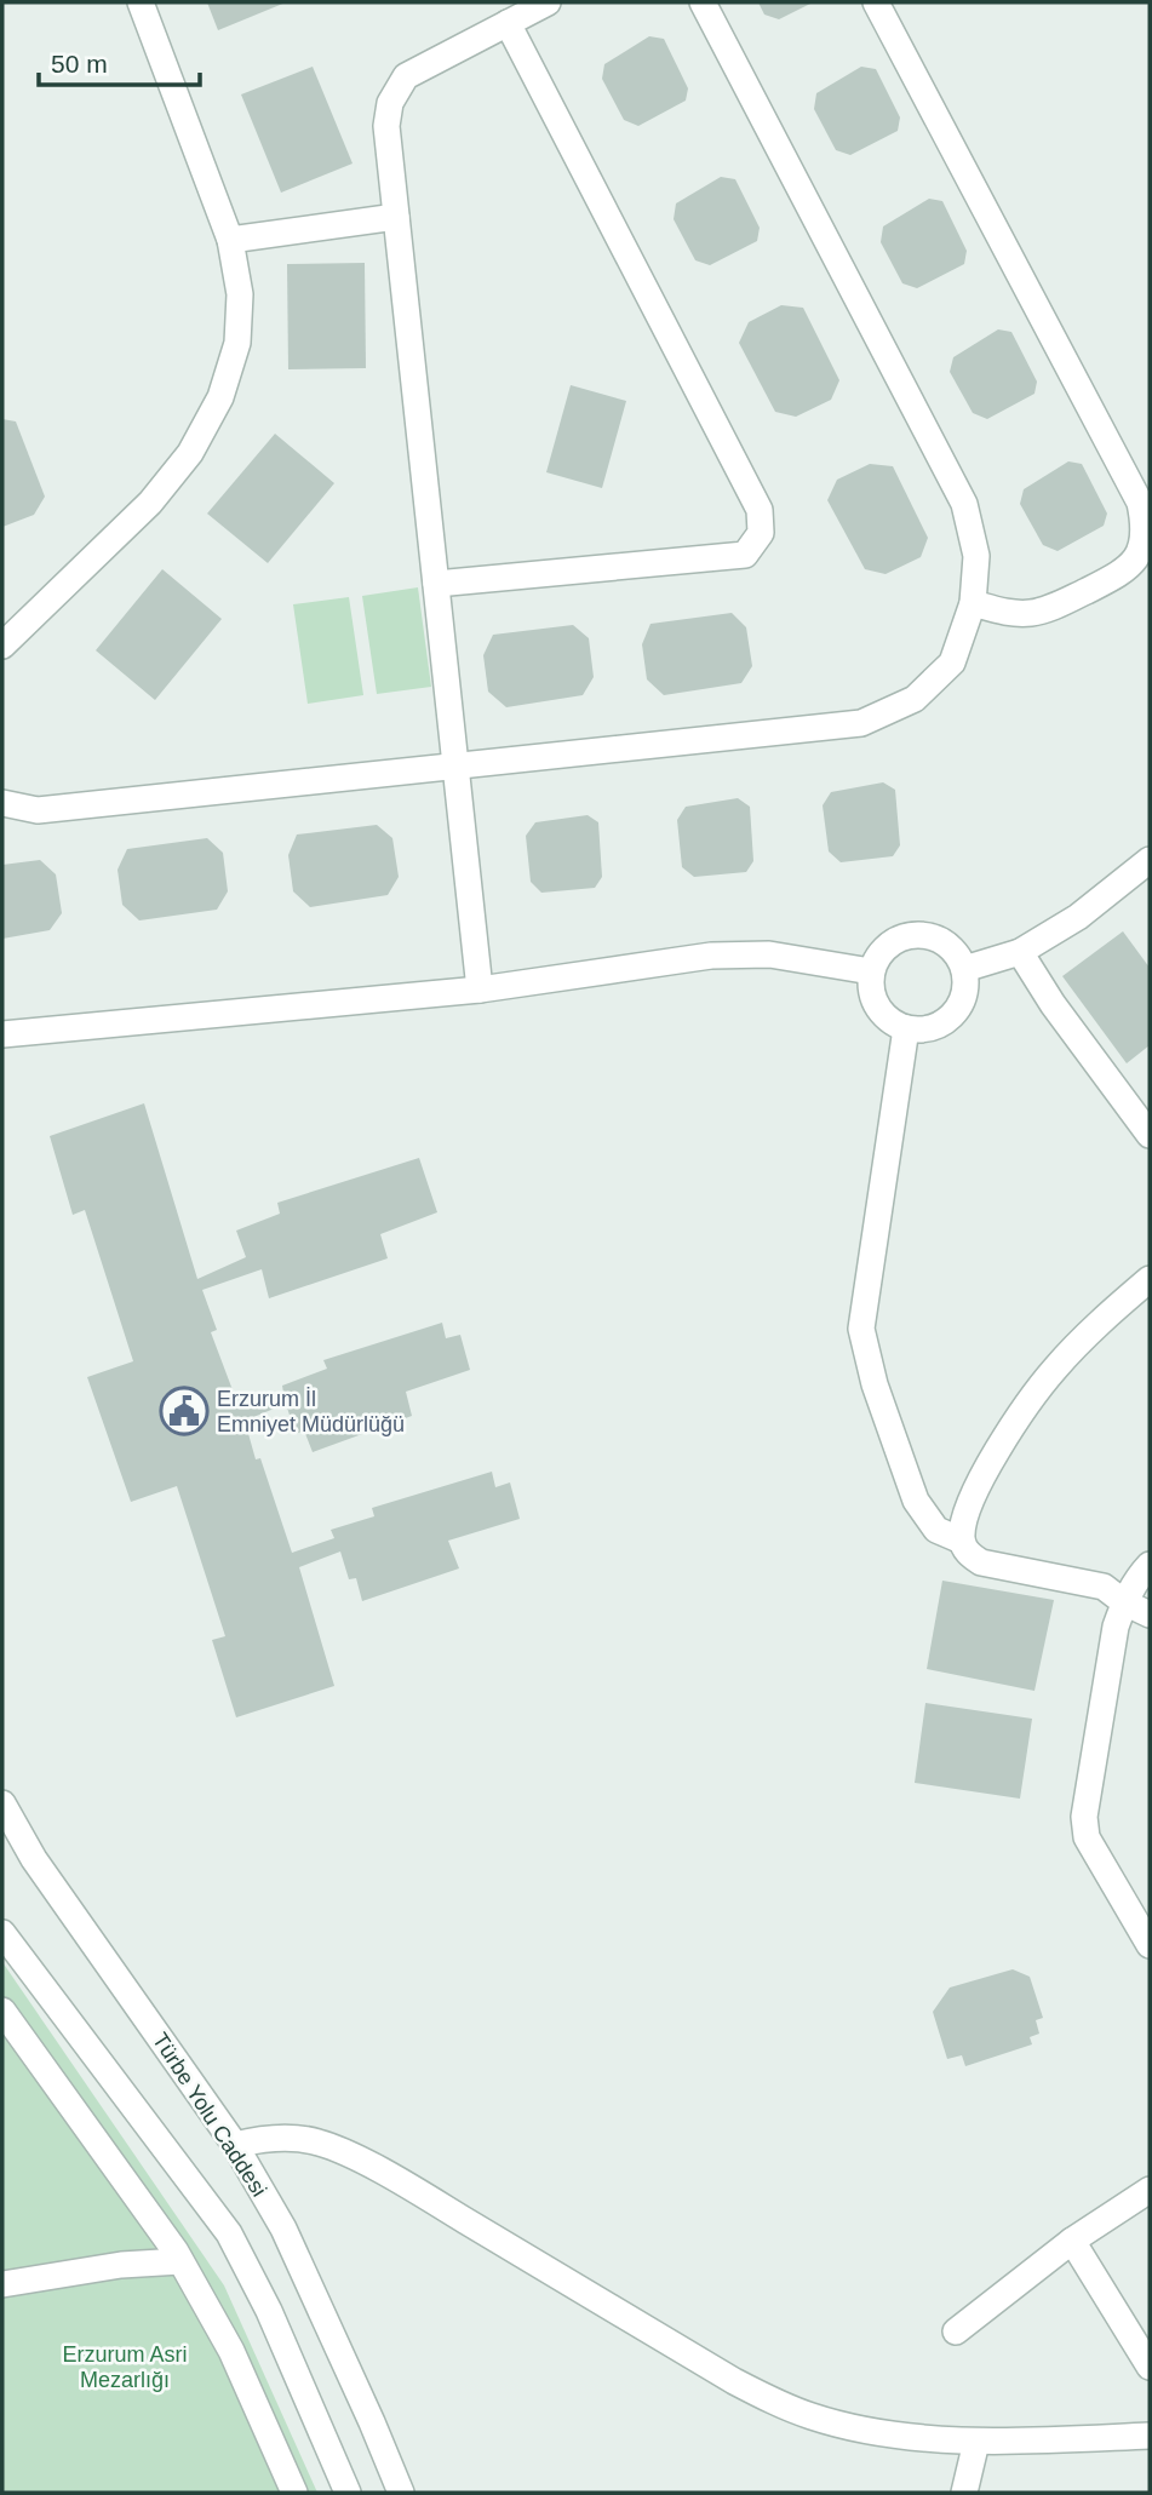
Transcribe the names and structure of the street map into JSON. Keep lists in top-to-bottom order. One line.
{"streets":{"street":["Türbe Yolu Caddesi"]},"parks":["Erzurum Asri Mezarlığı"],"places":{"public building":["Erzurum İl Emniyet Müdürlüğü"]},"scale_bar":"50 m"}
